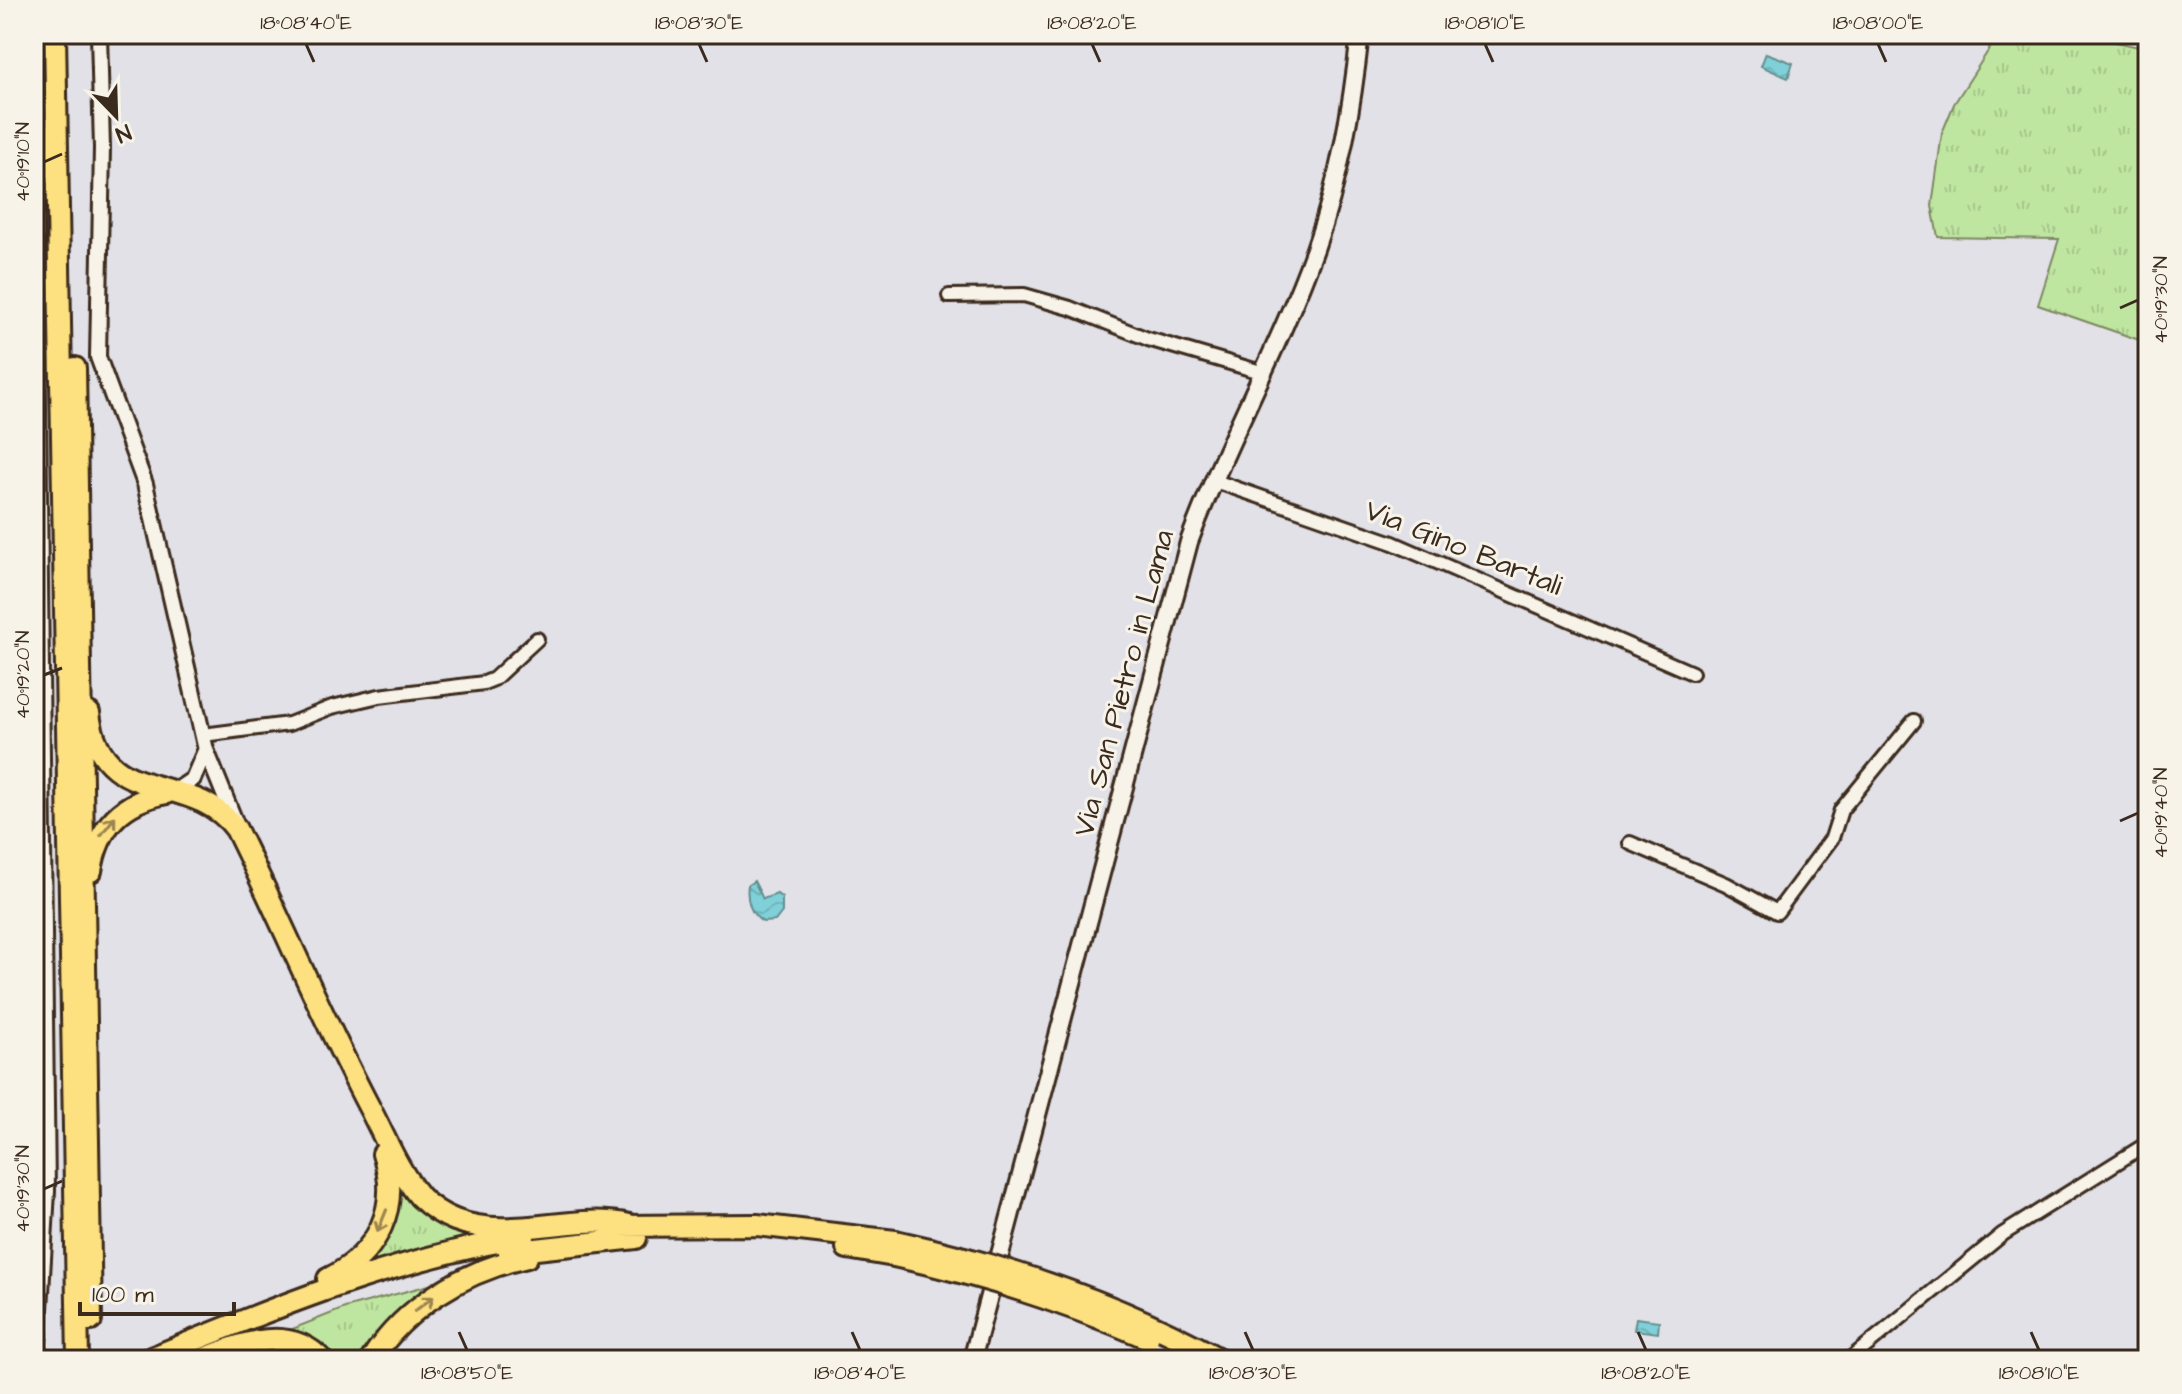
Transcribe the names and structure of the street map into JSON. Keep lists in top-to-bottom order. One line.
{"streets":{"main road":["Via San Pietro in Lama"],"street":["Via Gino Bartali"]},"crossings":[["Via Gino Bartali","Via San Pietro in Lama"]],"scale_bar":"100 m","north":"bottom right","coordinates":["18°08'40\"E","18°08'30\"E","18°08'20\"E","18°08'10\"E","18°08'00\"E","40°19'10\"N","40°19'30\"N","40°19'20\"N","40°19'40\"N","18°08'50\"E"]}
